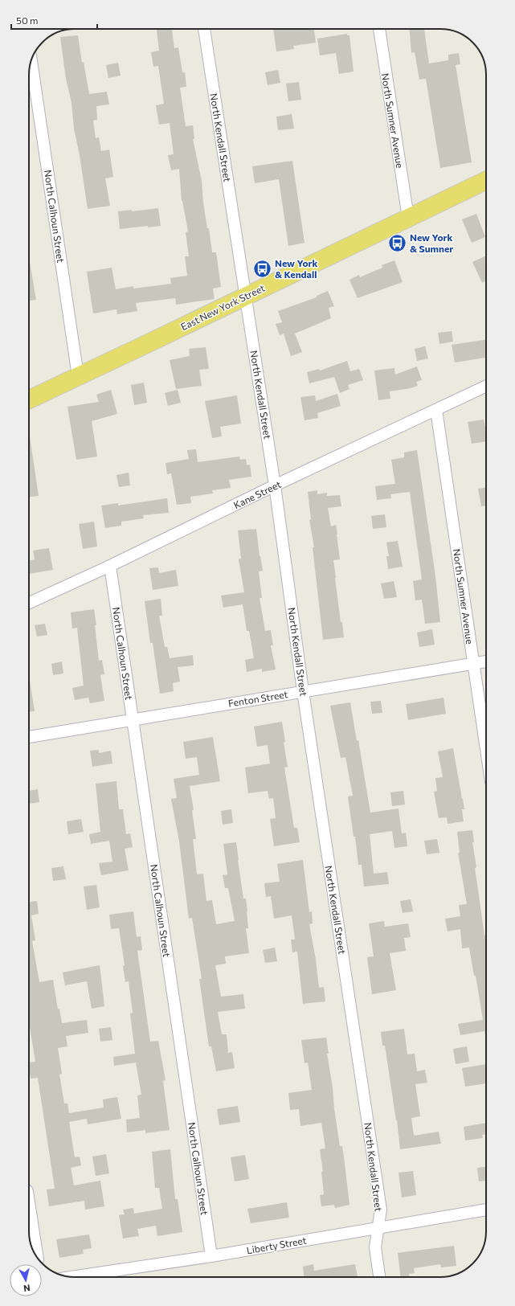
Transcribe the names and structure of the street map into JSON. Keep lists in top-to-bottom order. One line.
{"streets":{"main road":["East New York Street"],"street":["North Sumner Avenue","North Kendall Street","North Calhoun Street","Kane Street","Fenton Street","Liberty Street"]},"crossings":[["North Sumner Avenue","East New York Street"],["North Sumner Avenue","Kane Street"],["North Sumner Avenue","Fenton Street"],["North Kendall Street","East New York Street"],["North Kendall Street","Kane Street"],["North Kendall Street","Fenton Street"],["North Kendall Street","Liberty Street"],["North Calhoun Street","East New York Street"],["North Calhoun Street","Kane Street"],["North Calhoun Street","Fenton Street"],["North Calhoun Street","Liberty Street"]],"places":{"bus stop":["New York & Sumner","New York & Kendall"]},"scale_bar":"50 m","north":"bottom"}
